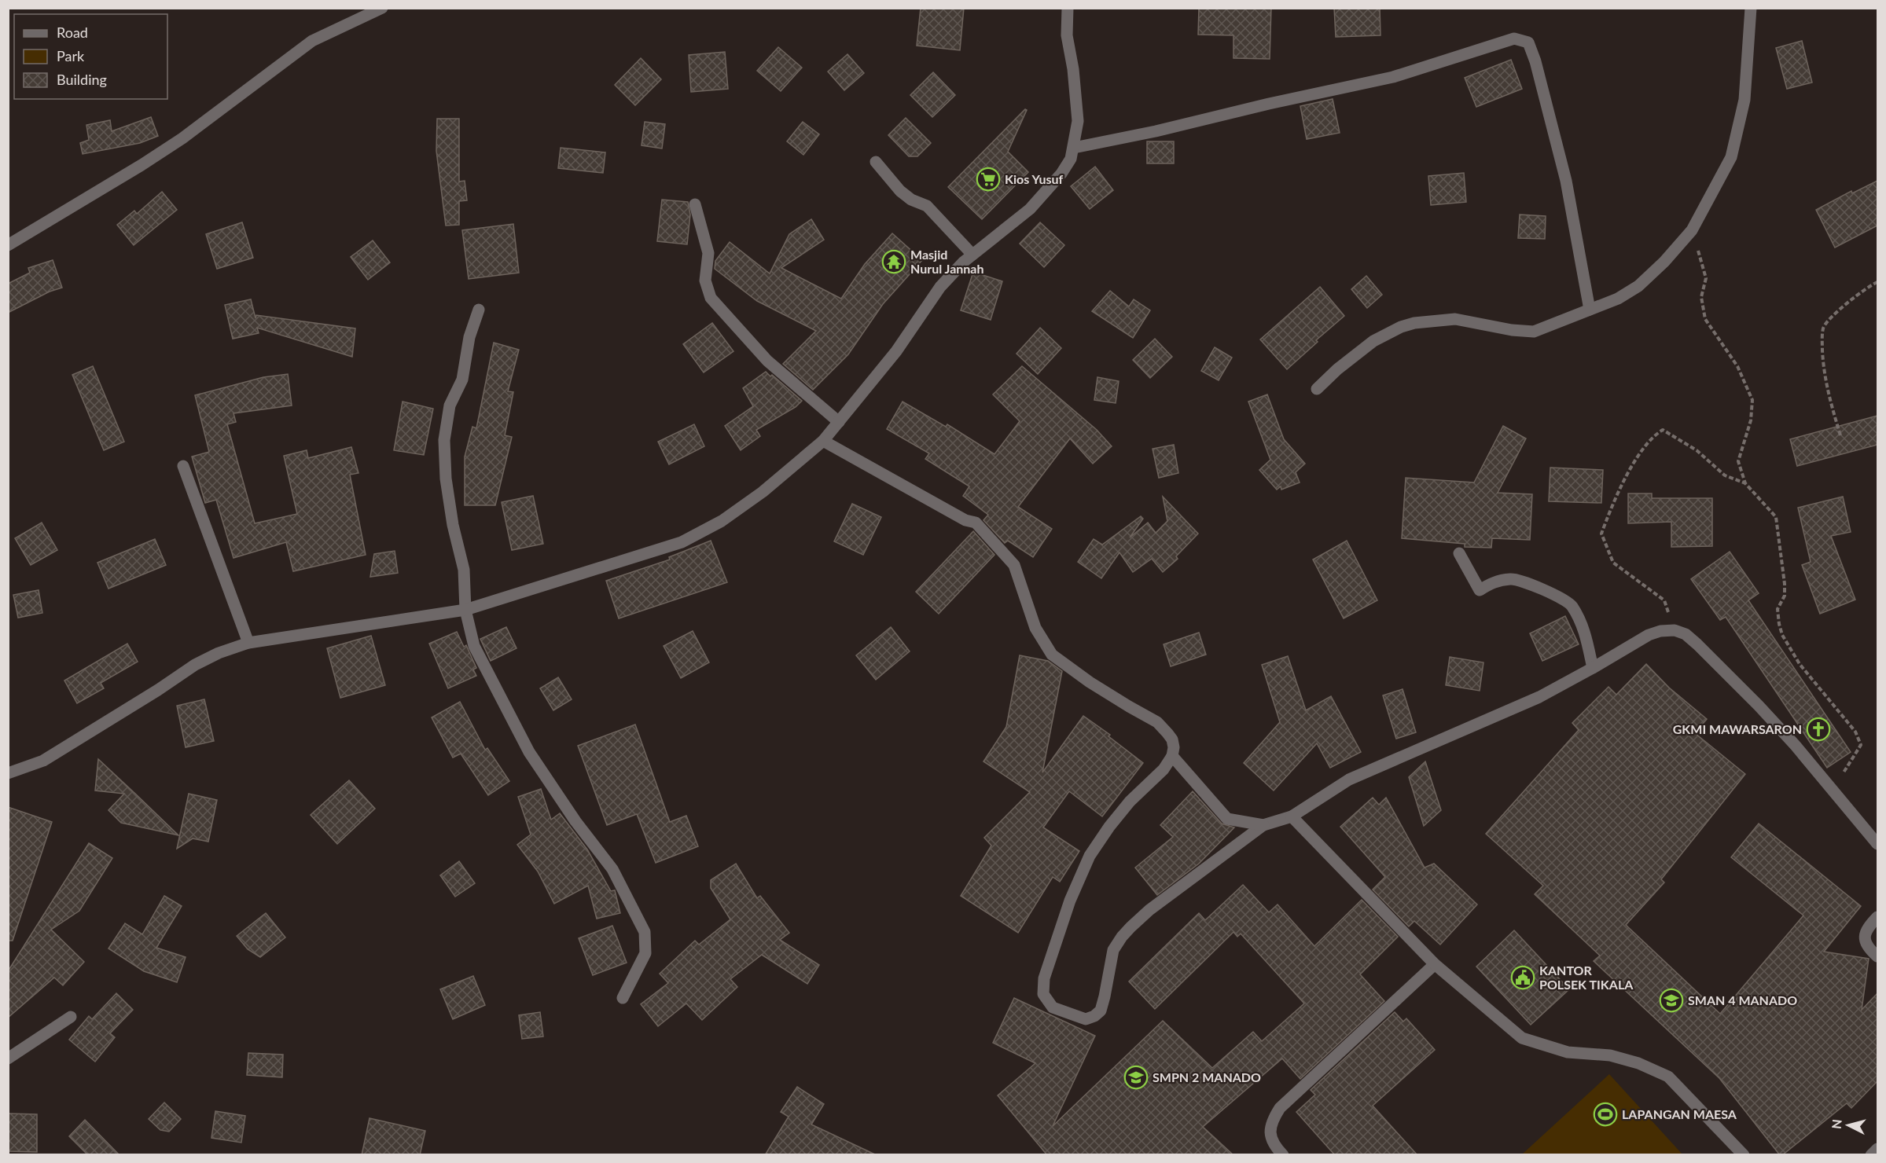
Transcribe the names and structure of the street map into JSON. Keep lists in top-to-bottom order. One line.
{"places":{"supermarket":["Kios Yusuf"],"temple":["Masjid Nurul Jannah"],"church":["GKMI MAWARSARON"],"public building":["KANTOR POLSEK TIKALA"],"school or university":["SMAN 4 MANADO","SMPN 2 MANADO"],"sports":["LAPANGAN MAESA"]},"legend":["Road","Park","Building"],"north":"left"}
